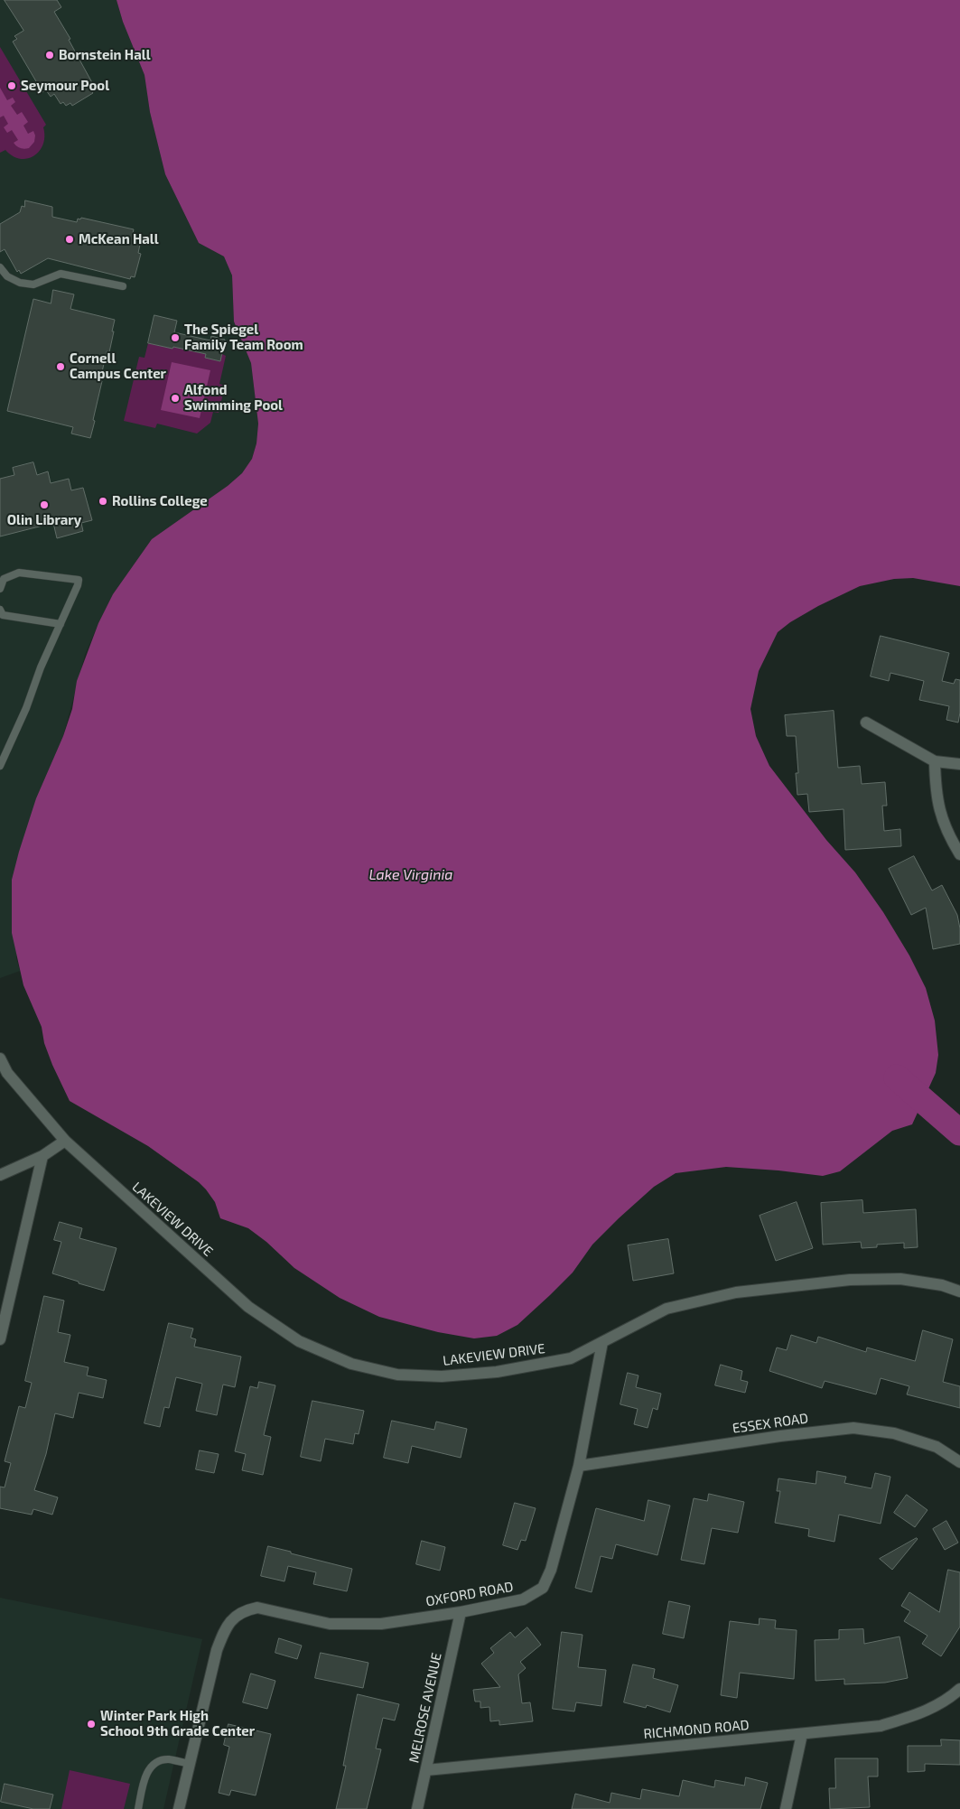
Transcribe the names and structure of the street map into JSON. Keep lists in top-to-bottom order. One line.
{"streets":{"street":["LAKEVIEW DRIVE","ESSEX ROAD","OXFORD ROAD","MELROSE AVENUE","RICHMOND ROAD"]},"crossings":[["LAKEVIEW DRIVE","OXFORD ROAD"],["ESSEX ROAD","OXFORD ROAD"],["OXFORD ROAD","MELROSE AVENUE"],["MELROSE AVENUE","RICHMOND ROAD"]],"water":["Lake Virginia"],"places":["Bornstein Hall","Seymour Pool","McKean Hall","The Spiegel Family Team Room","Cornell Campus Center","Alfond Swimming Pool","Rollins College","Olin Library","Winter Park High School 9th Grade Center"]}
